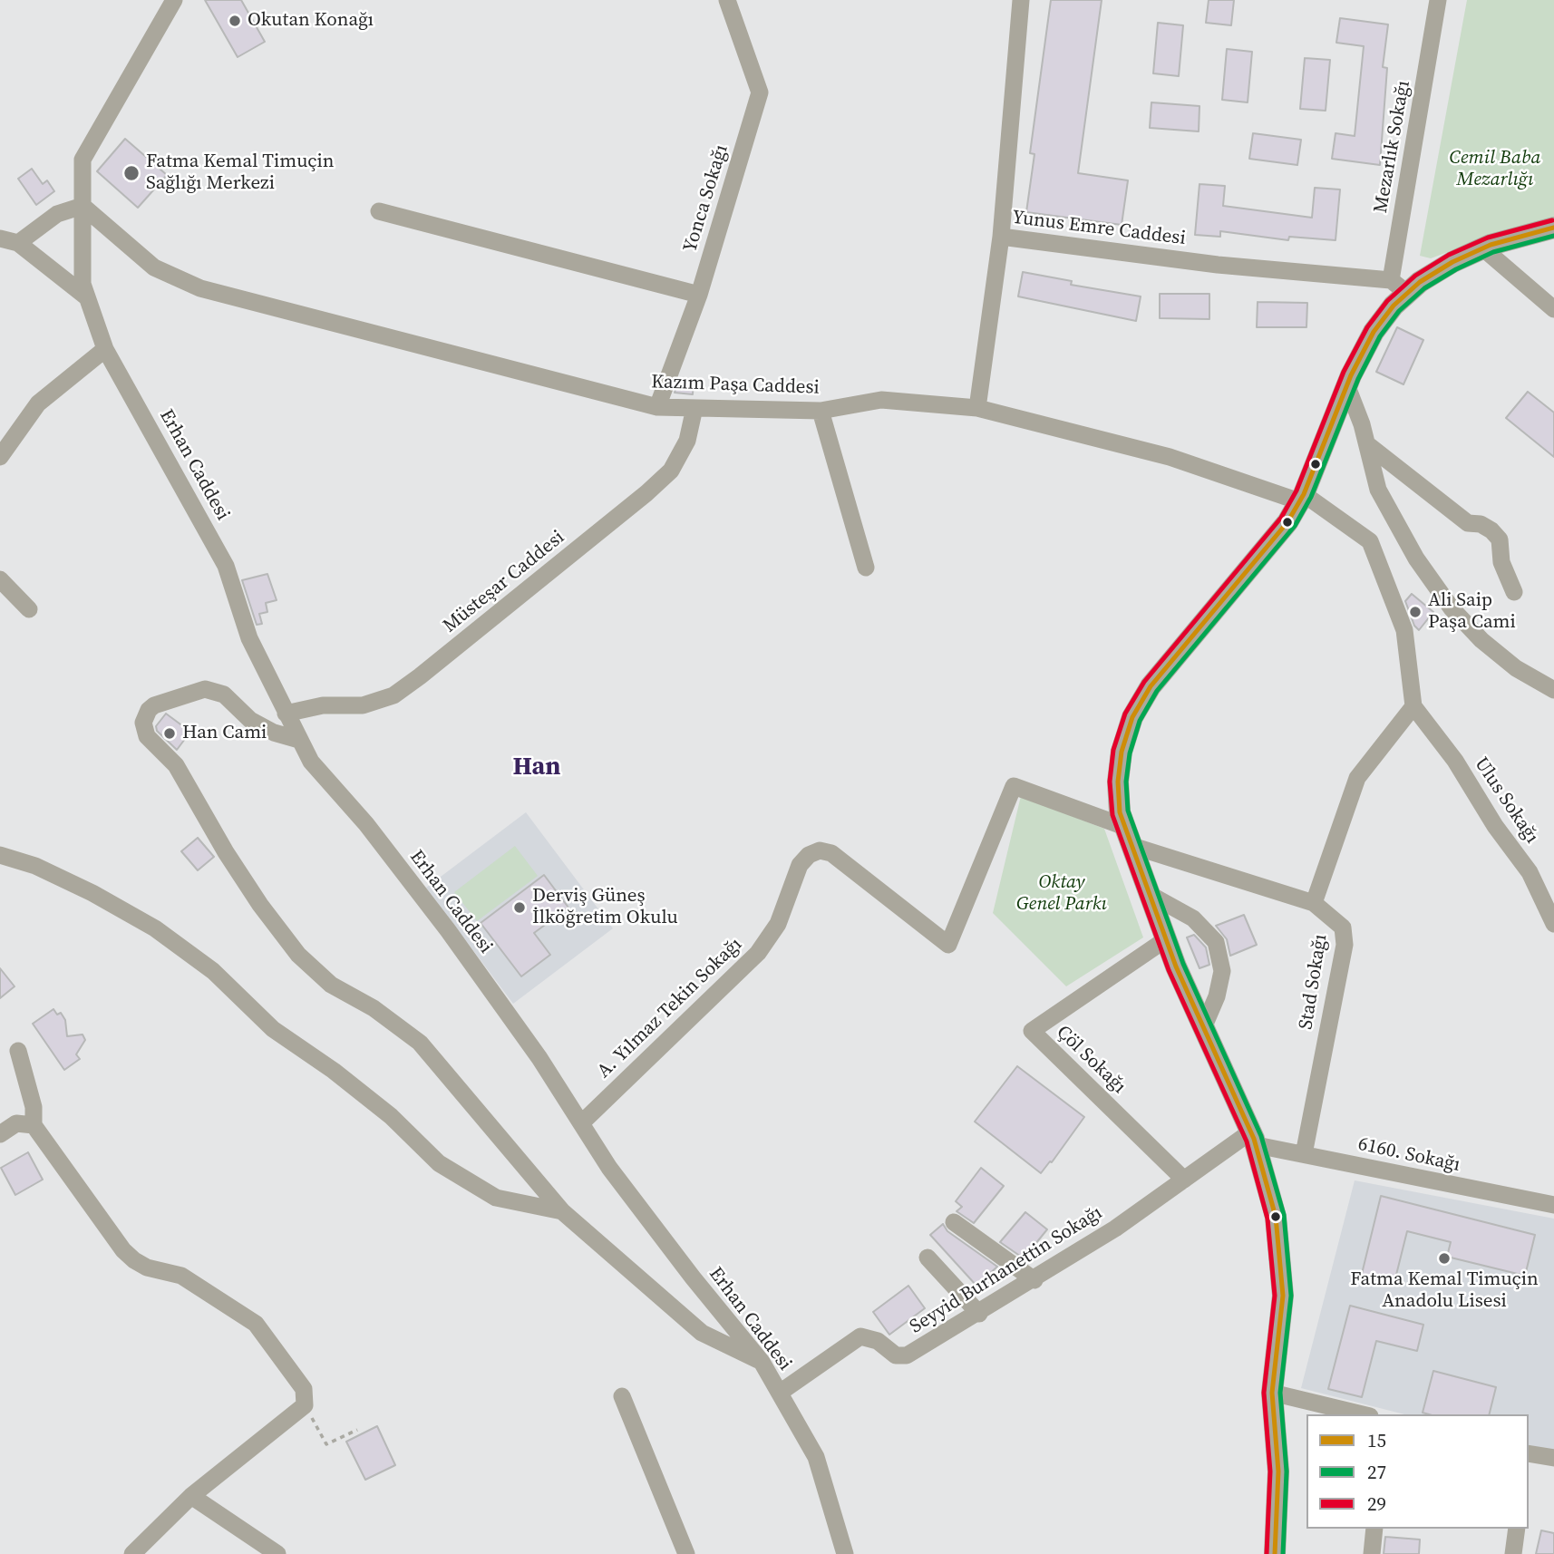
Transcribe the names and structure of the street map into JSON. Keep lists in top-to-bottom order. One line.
{"streets":{"street":["Mezarlık Sokağı","Yonca Sokağı","Yunus Emre Caddesi","Kazım Paşa Caddesi","Erhan Caddesi","Müsteşar Caddesi","Ulus Sokağı","Stad Sokağı","A. Yılmaz Tekin Sokağı","Çöl Sokağı","6160. Sokağı","Seyyid Burhanettin Sokağı"]},"crossings":[["Mezarlık Sokağı","Yunus Emre Caddesi"],["Yonca Sokağı","Kazım Paşa Caddesi"],["Kazım Paşa Caddesi","Erhan Caddesi"],["Kazım Paşa Caddesi","Müsteşar Caddesi"],["Kazım Paşa Caddesi","Ulus Sokağı"],["Erhan Caddesi","Müsteşar Caddesi"],["Erhan Caddesi","A. Yılmaz Tekin Sokağı"],["Erhan Caddesi","Seyyid Burhanettin Sokağı"],["Stad Sokağı","A. Yılmaz Tekin Sokağı"],["Stad Sokağı","6160. Sokağı"],["Çöl Sokağı","Seyyid Burhanettin Sokağı"],["6160. Sokağı","Seyyid Burhanettin Sokağı"]],"districts":["Han"],"parks":["Cemil Baba Mezarlığı","Oktay Genel Parkı"],"places":["Okutan Konağı","Fatma Kemal Timuçin Sağlığı Merkezi","Ali Saip Paşa Cami","Han Cami","Derviş Güneş İlköğretim Okulu","Fatma Kemal Timuçin Anadolu Lisesi"],"lines":["transit line 29","transit line 15","transit line 27"],"legend":["15","27","29"]}
